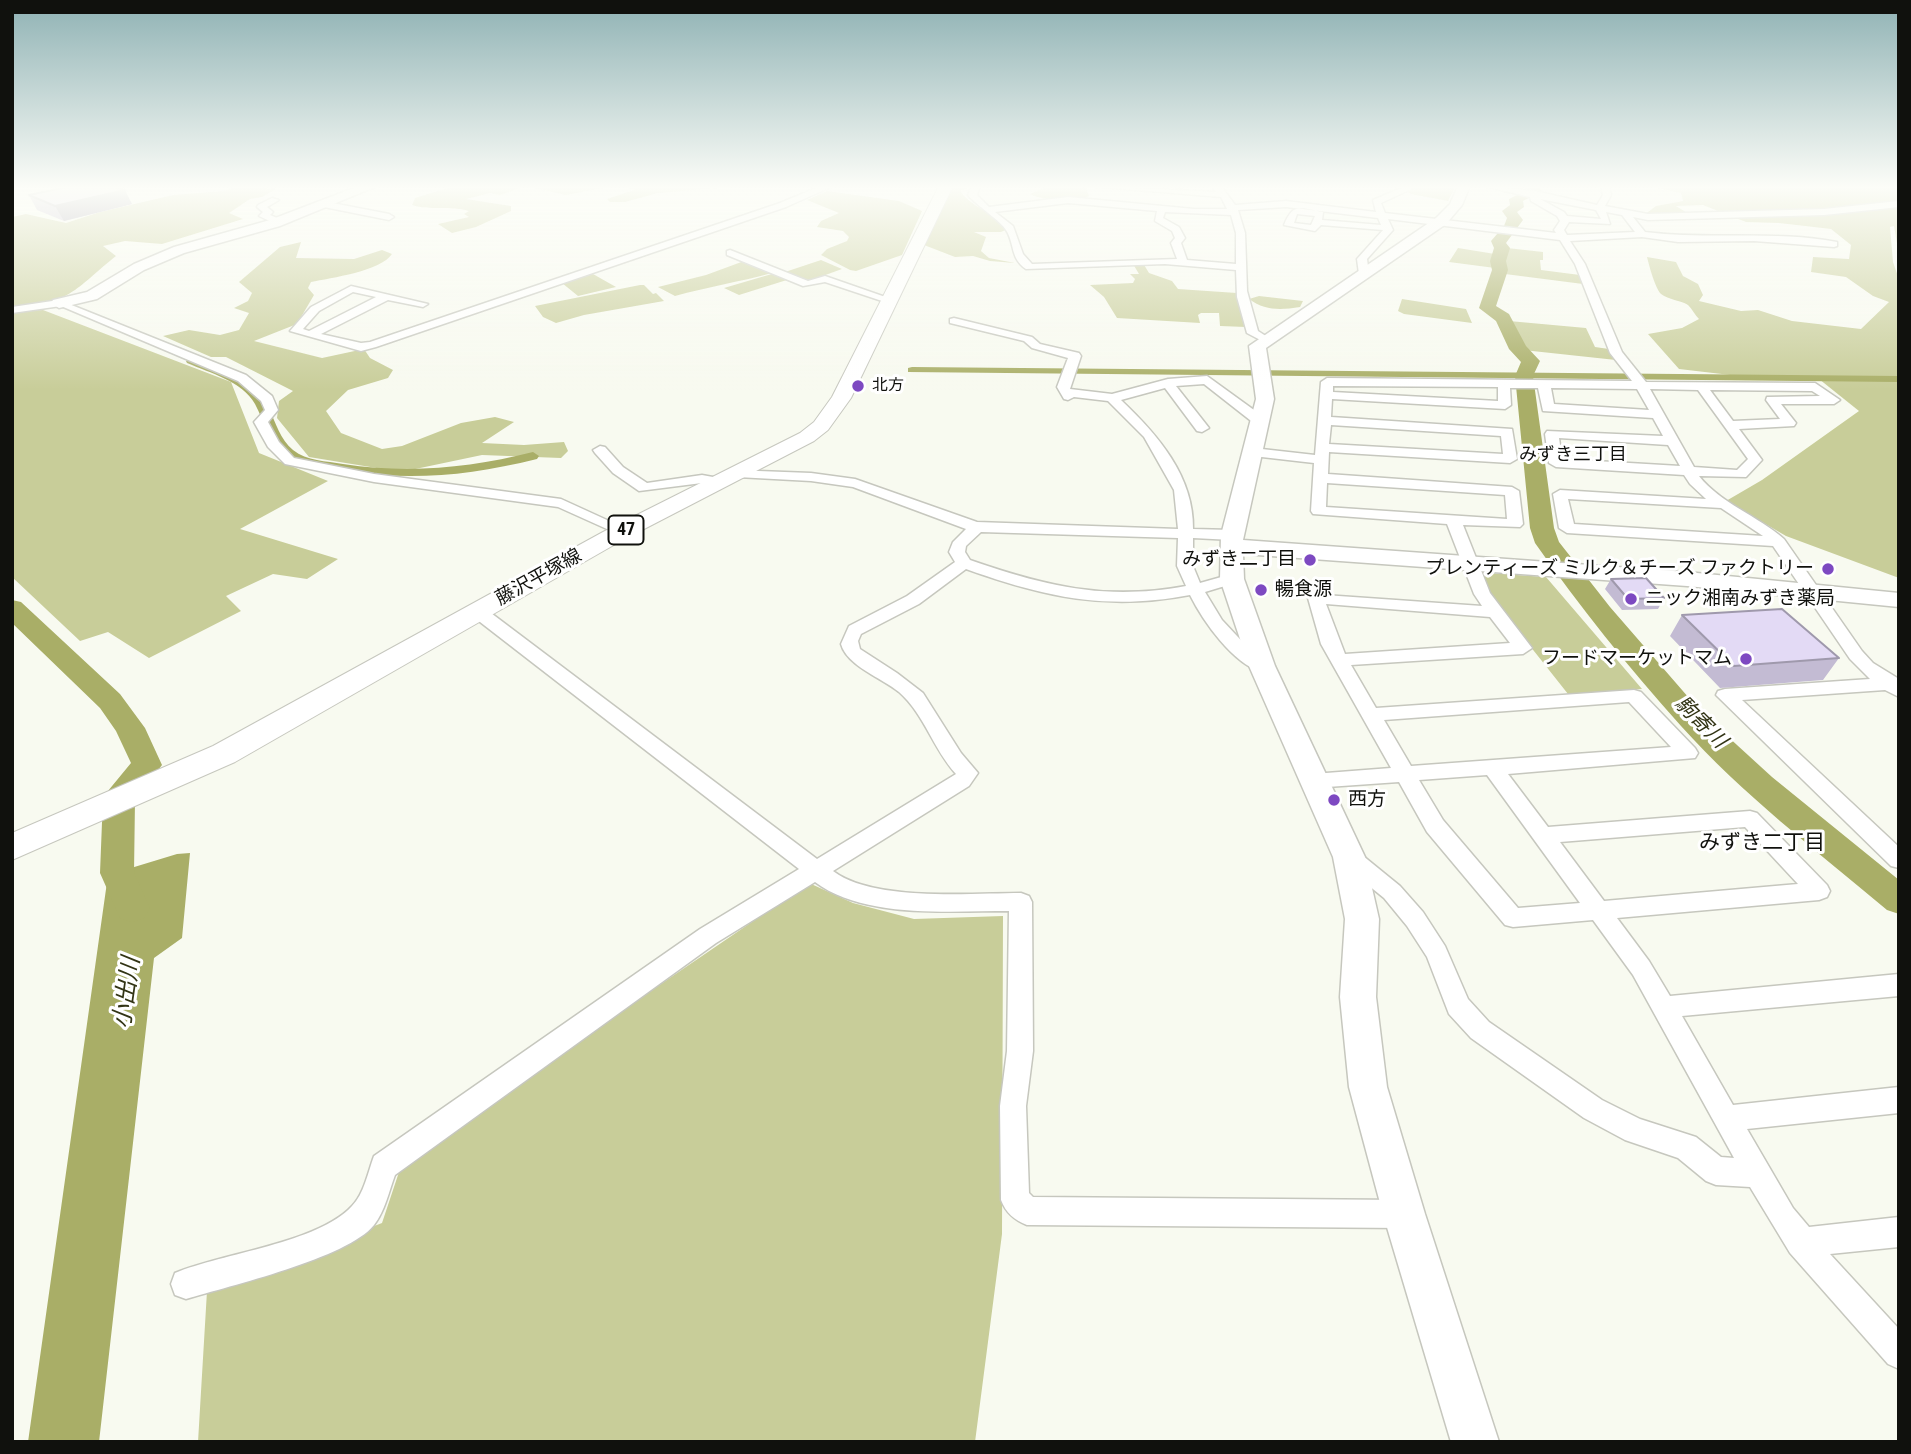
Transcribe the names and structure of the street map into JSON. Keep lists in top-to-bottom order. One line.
{"streets":{"main road":["47","藤沢平塚線"]},"districts":["みずき三丁目","みずき二丁目"],"water":["駒寄川","小出川"],"places":["北方","みずき二丁目","プレンティーズ ミルク＆チーズ ファクトリー","暢食源","ニック湘南みずき薬局","フードマーケットマム","西方"]}
